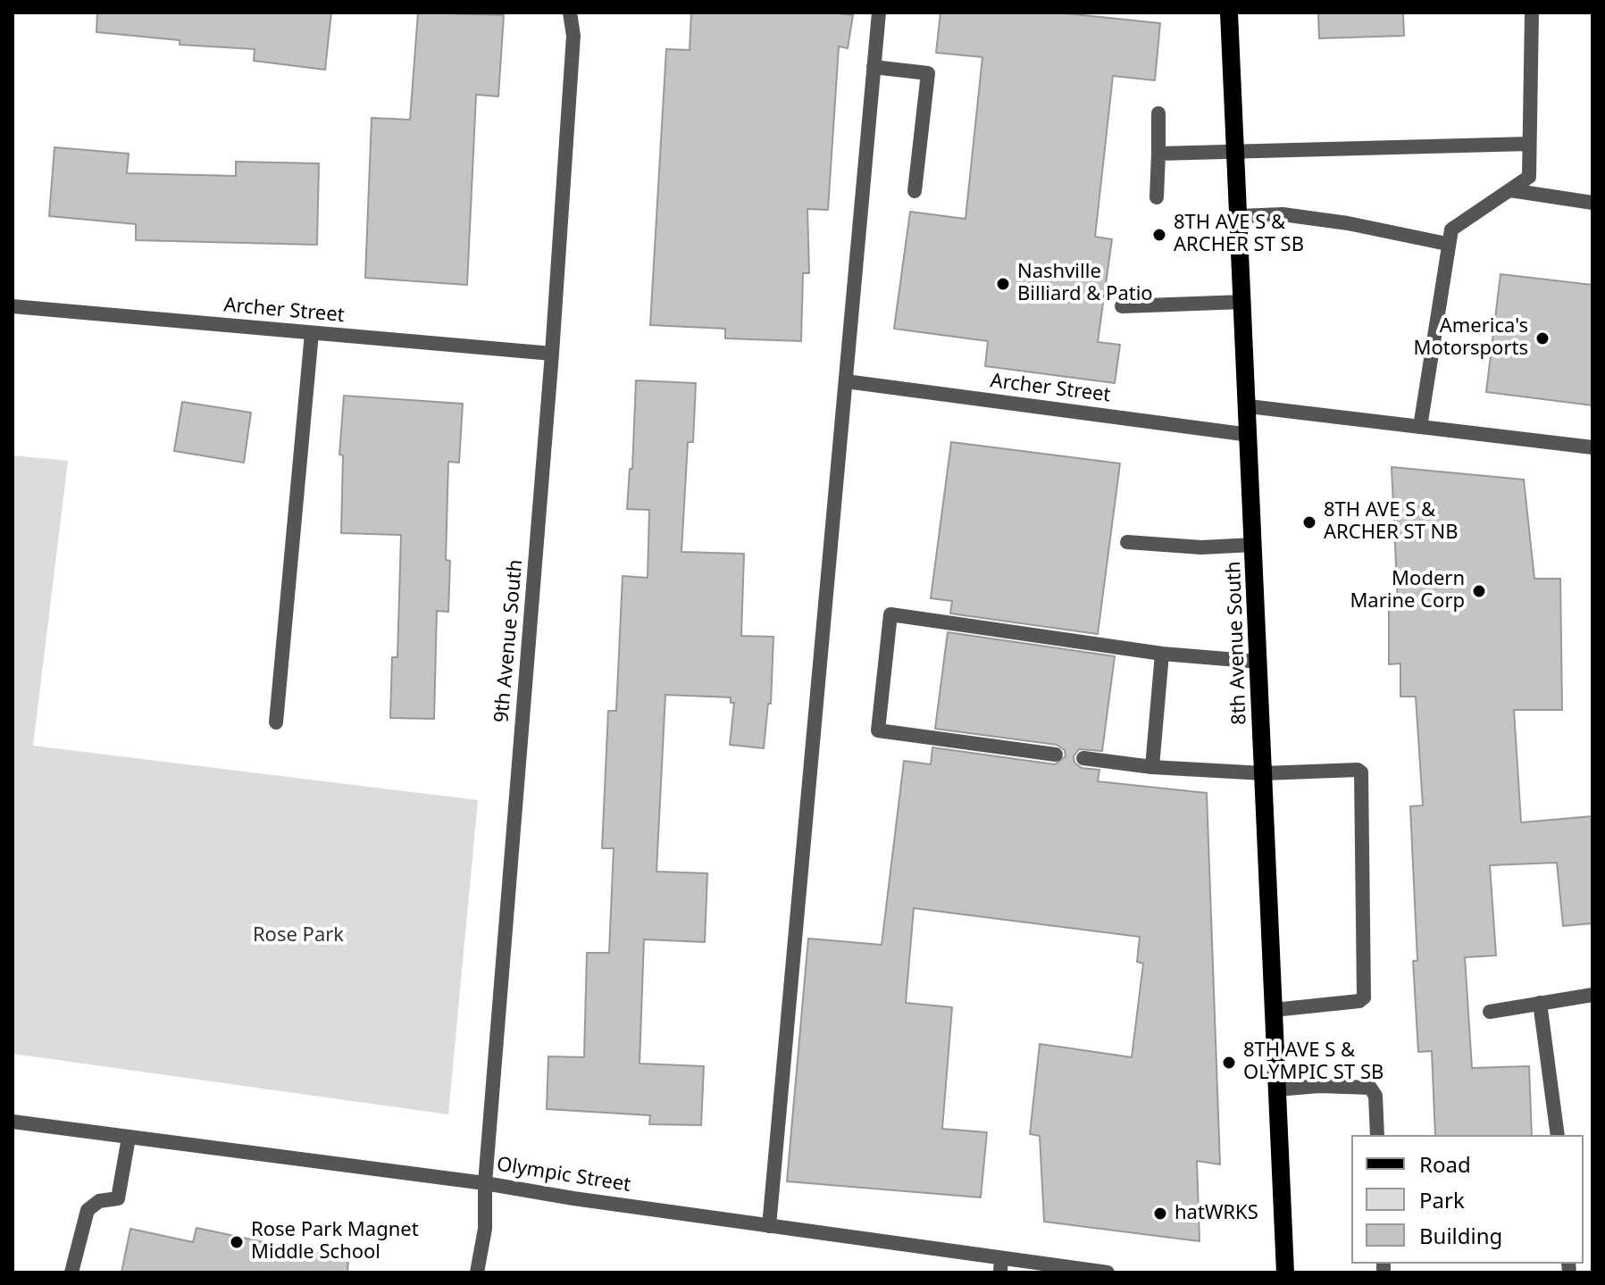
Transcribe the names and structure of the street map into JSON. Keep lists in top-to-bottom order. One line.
{"streets":{"main road":["8th Avenue South"],"street":["Archer Street","9th Avenue South","Olympic Street"]},"crossings":[["Archer Street","9th Avenue South"],["Archer Street","8th Avenue South"],["9th Avenue South","Olympic Street"]],"parks":["Rose Park"],"places":["8TH AVE S & ARCHER ST SB","Nashville Billiard & Patio","America's Motorsports","8TH AVE S & ARCHER ST NB","Modern Marine Corp","8TH AVE S & OLYMPIC ST SB","hatWRKS","Rose Park Magnet Middle School"],"legend":["Road","Park","Building"]}
